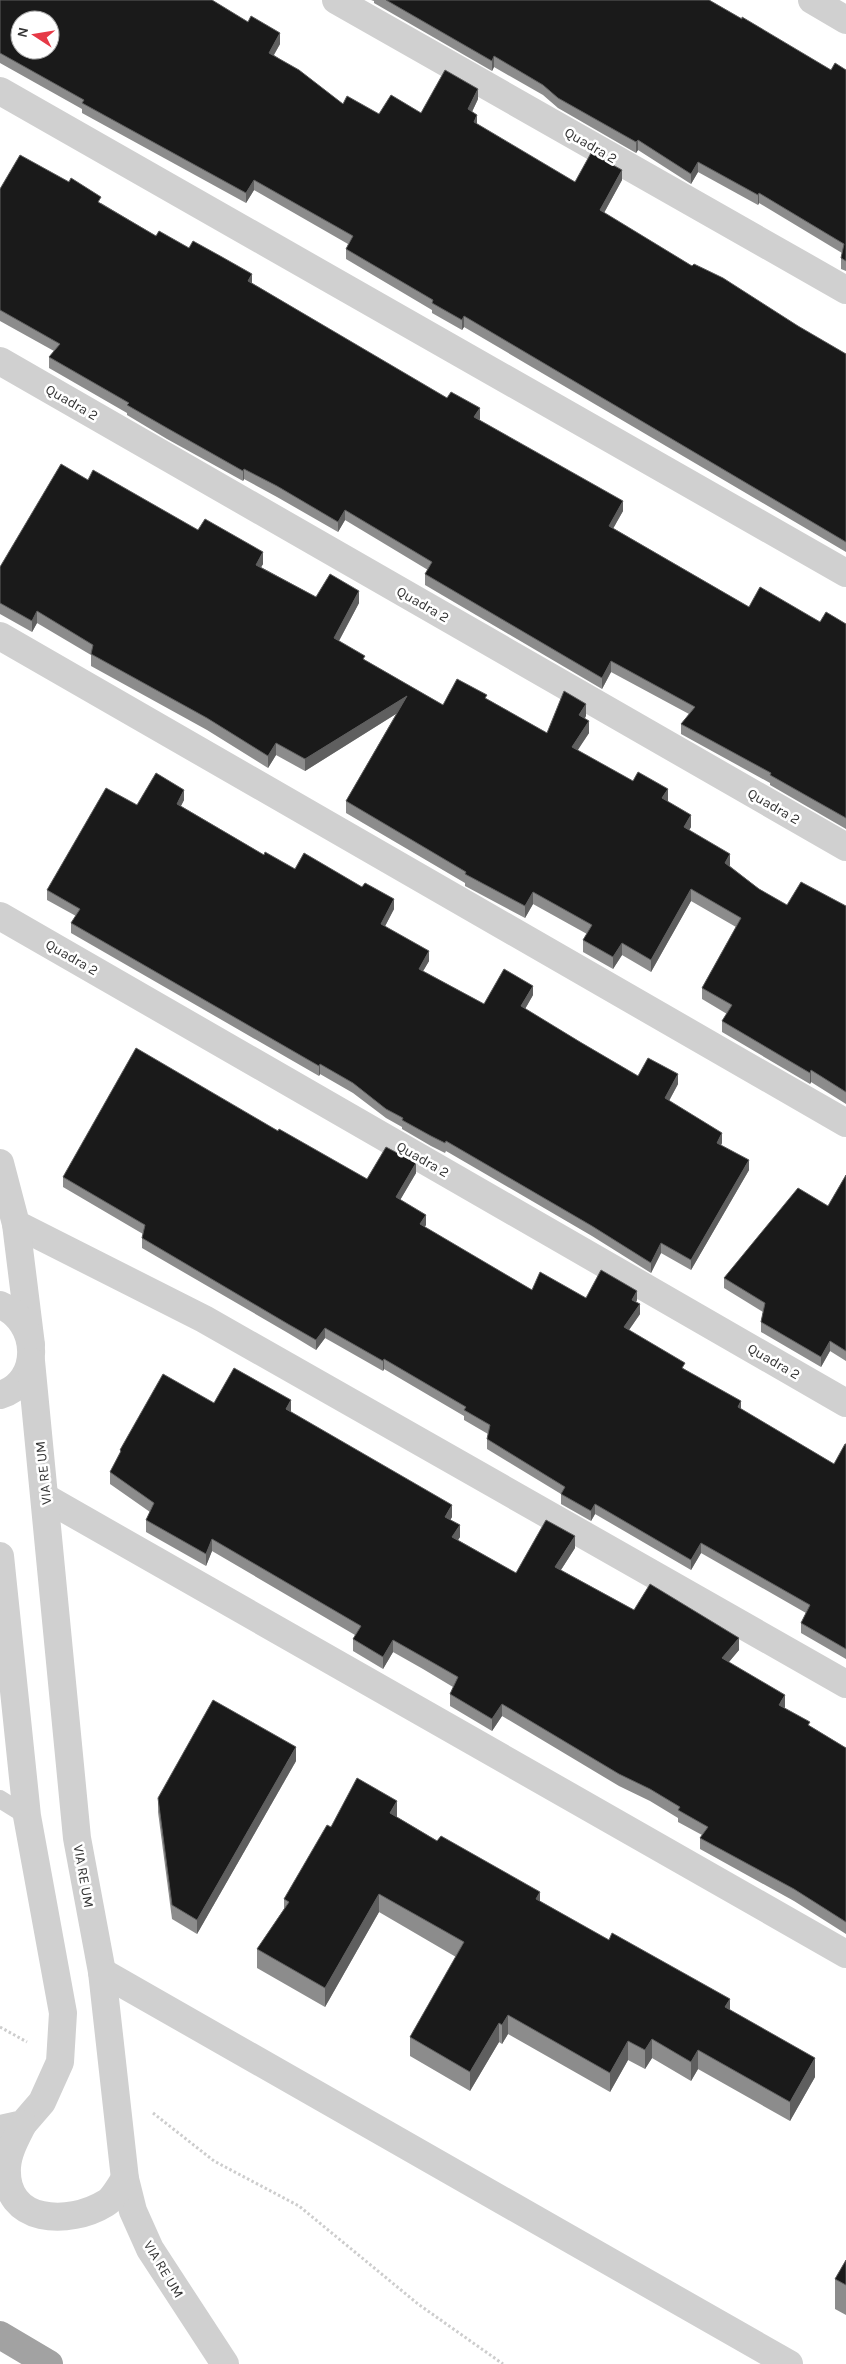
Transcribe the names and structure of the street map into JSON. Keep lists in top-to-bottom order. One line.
{"streets":{"street":["Quadra 2","VIA RE UM"]},"north":"left"}
